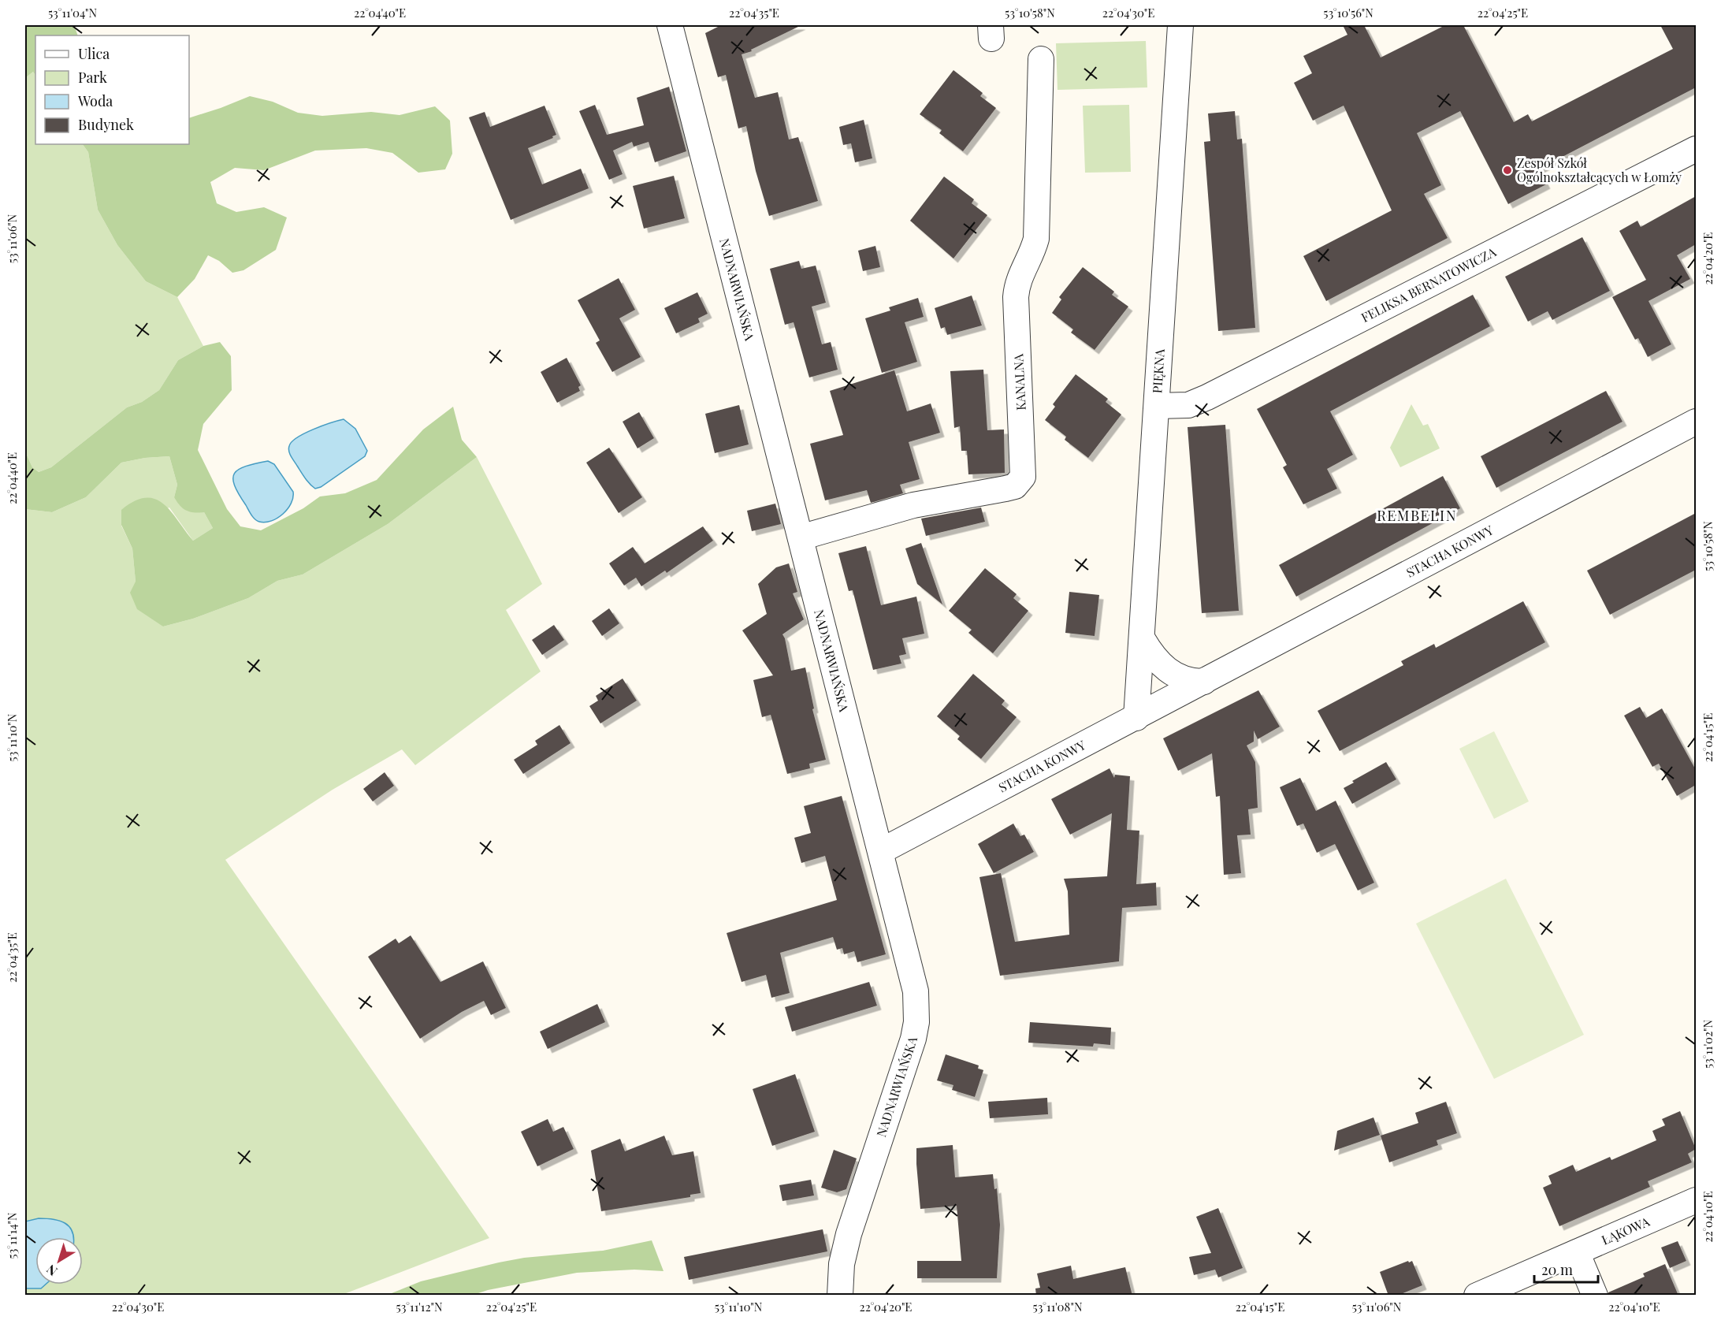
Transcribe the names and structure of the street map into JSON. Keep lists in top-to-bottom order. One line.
{"streets":{"street":["FELIKSA BERNATOWICZA","NADNARWIAŃSKA","PIĘKNA","KANALNA","STACHA KONWY","ŁĄKOWA"]},"crossings":[["FELIKSA BERNATOWICZA","PIĘKNA"],["NADNARWIAŃSKA","KANALNA"],["NADNARWIAŃSKA","STACHA KONWY"],["PIĘKNA","STACHA KONWY"]],"districts":["REMBELIN"],"places":["Zespół Szkół Ogólnokształcących w Łomży"],"legend":["Ulica","Park","Woda","Budynek"],"scale_bar":"20 m","north":"bottom left","coordinates":["53°11'04\"N","22°04'40\"E","22°04'35\"E","53°10'58\"N","22°04'30\"E","53°10'56\"N","22°04'25\"E","53°11'06\"N","22°04'20\"E","53°11'10\"N","22°04'15\"E","53°11'02\"N","22°04'10\"E","53°11'14\"N","53°11'12\"N","53°11'08\"N"]}
